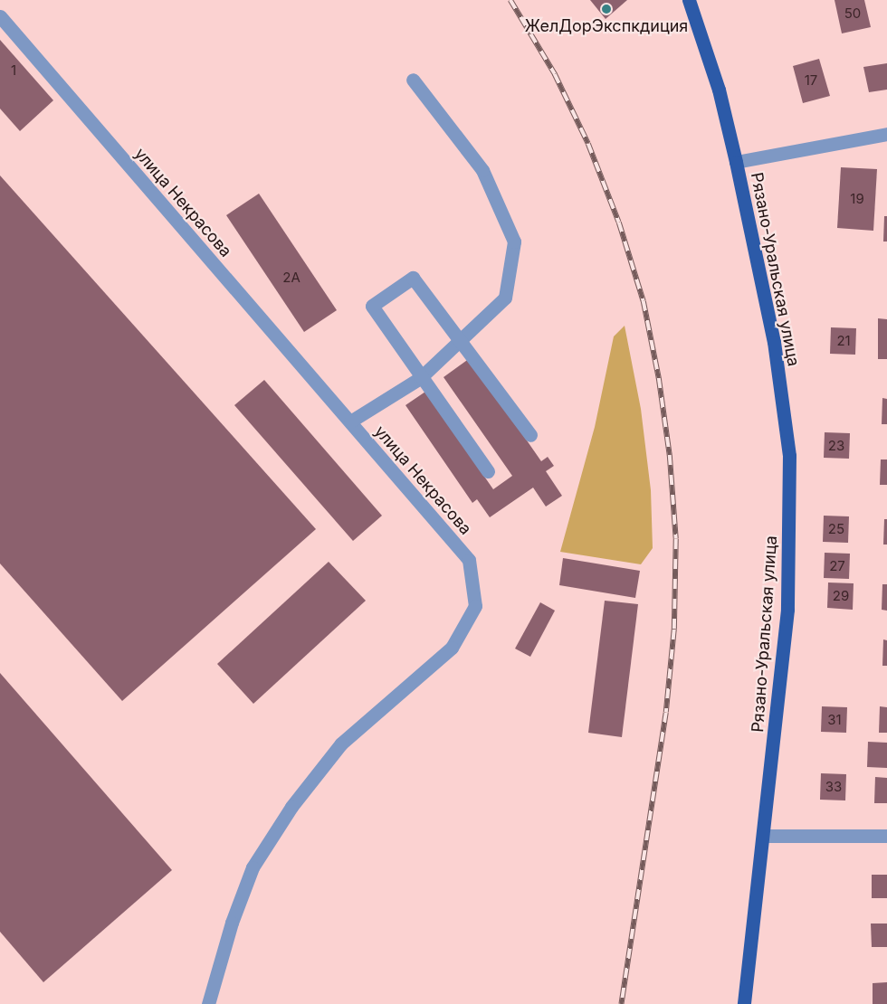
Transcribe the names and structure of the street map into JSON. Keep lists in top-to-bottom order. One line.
{"streets":{"main road":["Рязано-Уральская улица"],"street":["улица Некрасова"]},"places":["ЖелДорЭкспкдиция"],"house_numbers":["50","1","17","19","2А","21","23","25","27","29","31","33"]}
